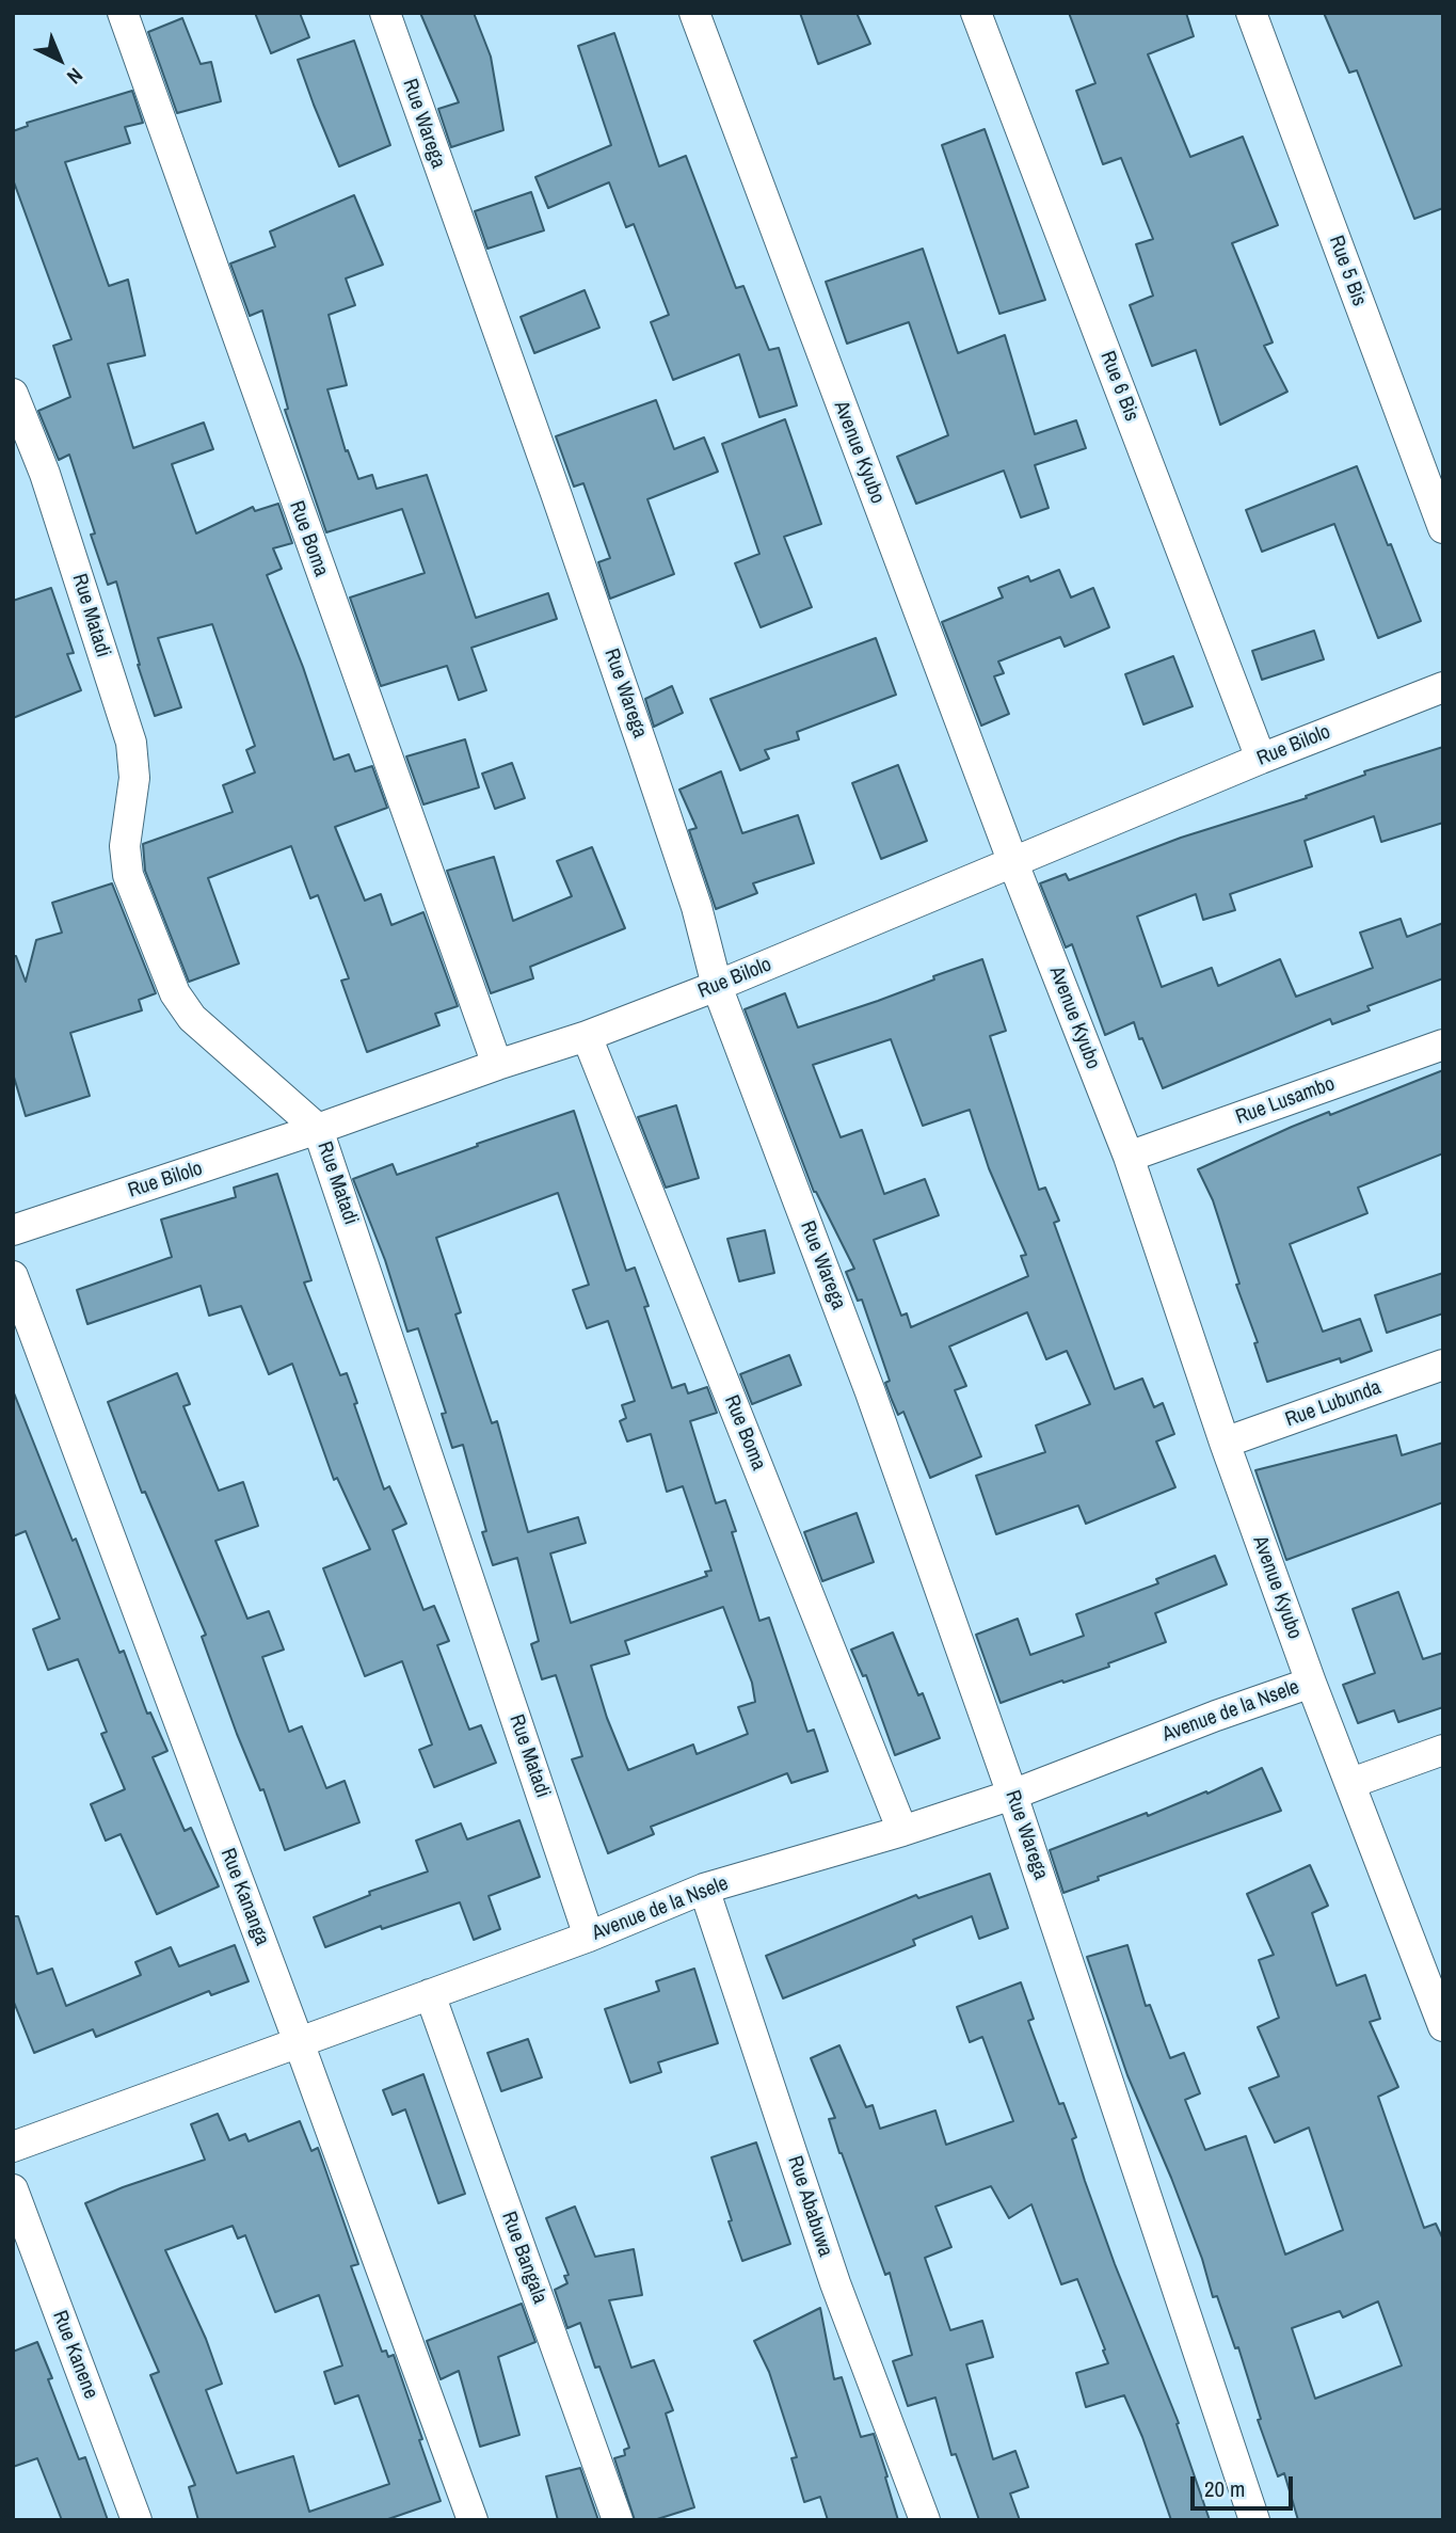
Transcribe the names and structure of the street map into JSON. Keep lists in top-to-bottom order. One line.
{"streets":{"street":["Rue Warega","Rue 5 Bis","Rue 6 Bis","Avenue Kyubo","Rue Boma","Rue Matadi","Rue Bilolo","Rue Lusambo","Rue Lubunda","Avenue de la Nsele","Rue Kananga","Rue Ababuwa","Rue Bangala","Rue Kanene"]},"crossings":[["Rue Warega","Rue Bilolo"],["Rue Warega","Avenue de la Nsele"],["Rue 6 Bis","Rue Bilolo"],["Avenue Kyubo","Rue Bilolo"],["Avenue Kyubo","Rue Lusambo"],["Avenue Kyubo","Rue Lubunda"],["Avenue Kyubo","Avenue de la Nsele"],["Rue Boma","Rue Bilolo"],["Rue Boma","Avenue de la Nsele"],["Rue Matadi","Rue Bilolo"],["Rue Matadi","Avenue de la Nsele"],["Avenue de la Nsele","Rue Kananga"],["Avenue de la Nsele","Rue Ababuwa"],["Avenue de la Nsele","Rue Bangala"]],"scale_bar":"20 m","north":"bottom right"}
